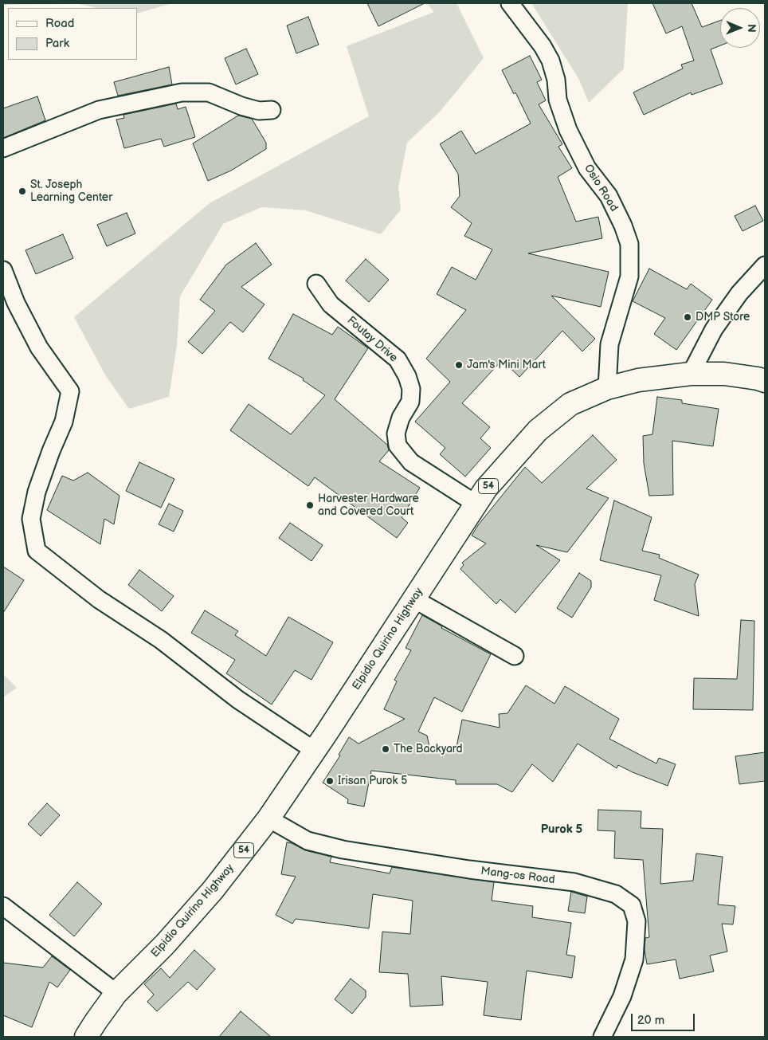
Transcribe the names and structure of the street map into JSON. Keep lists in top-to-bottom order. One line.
{"streets":{"highway":["54","Elpidio Quirino Highway"],"street":["Osio Road","Foutay Drive","Mang-os Road"]},"crossings":[["Osio Road","Elpidio Quirino Highway"],["Foutay Drive","Elpidio Quirino Highway"],["Elpidio Quirino Highway","Mang-os Road"]],"districts":["Purok 5"],"places":["St. Joseph Learning Center","DMP Store","Jam's Mini Mart","Harvester Hardware and Covered Court","The Backyard","Irisan Purok 5"],"legend":["Road","Park"],"scale_bar":"20 m","north":"right"}
